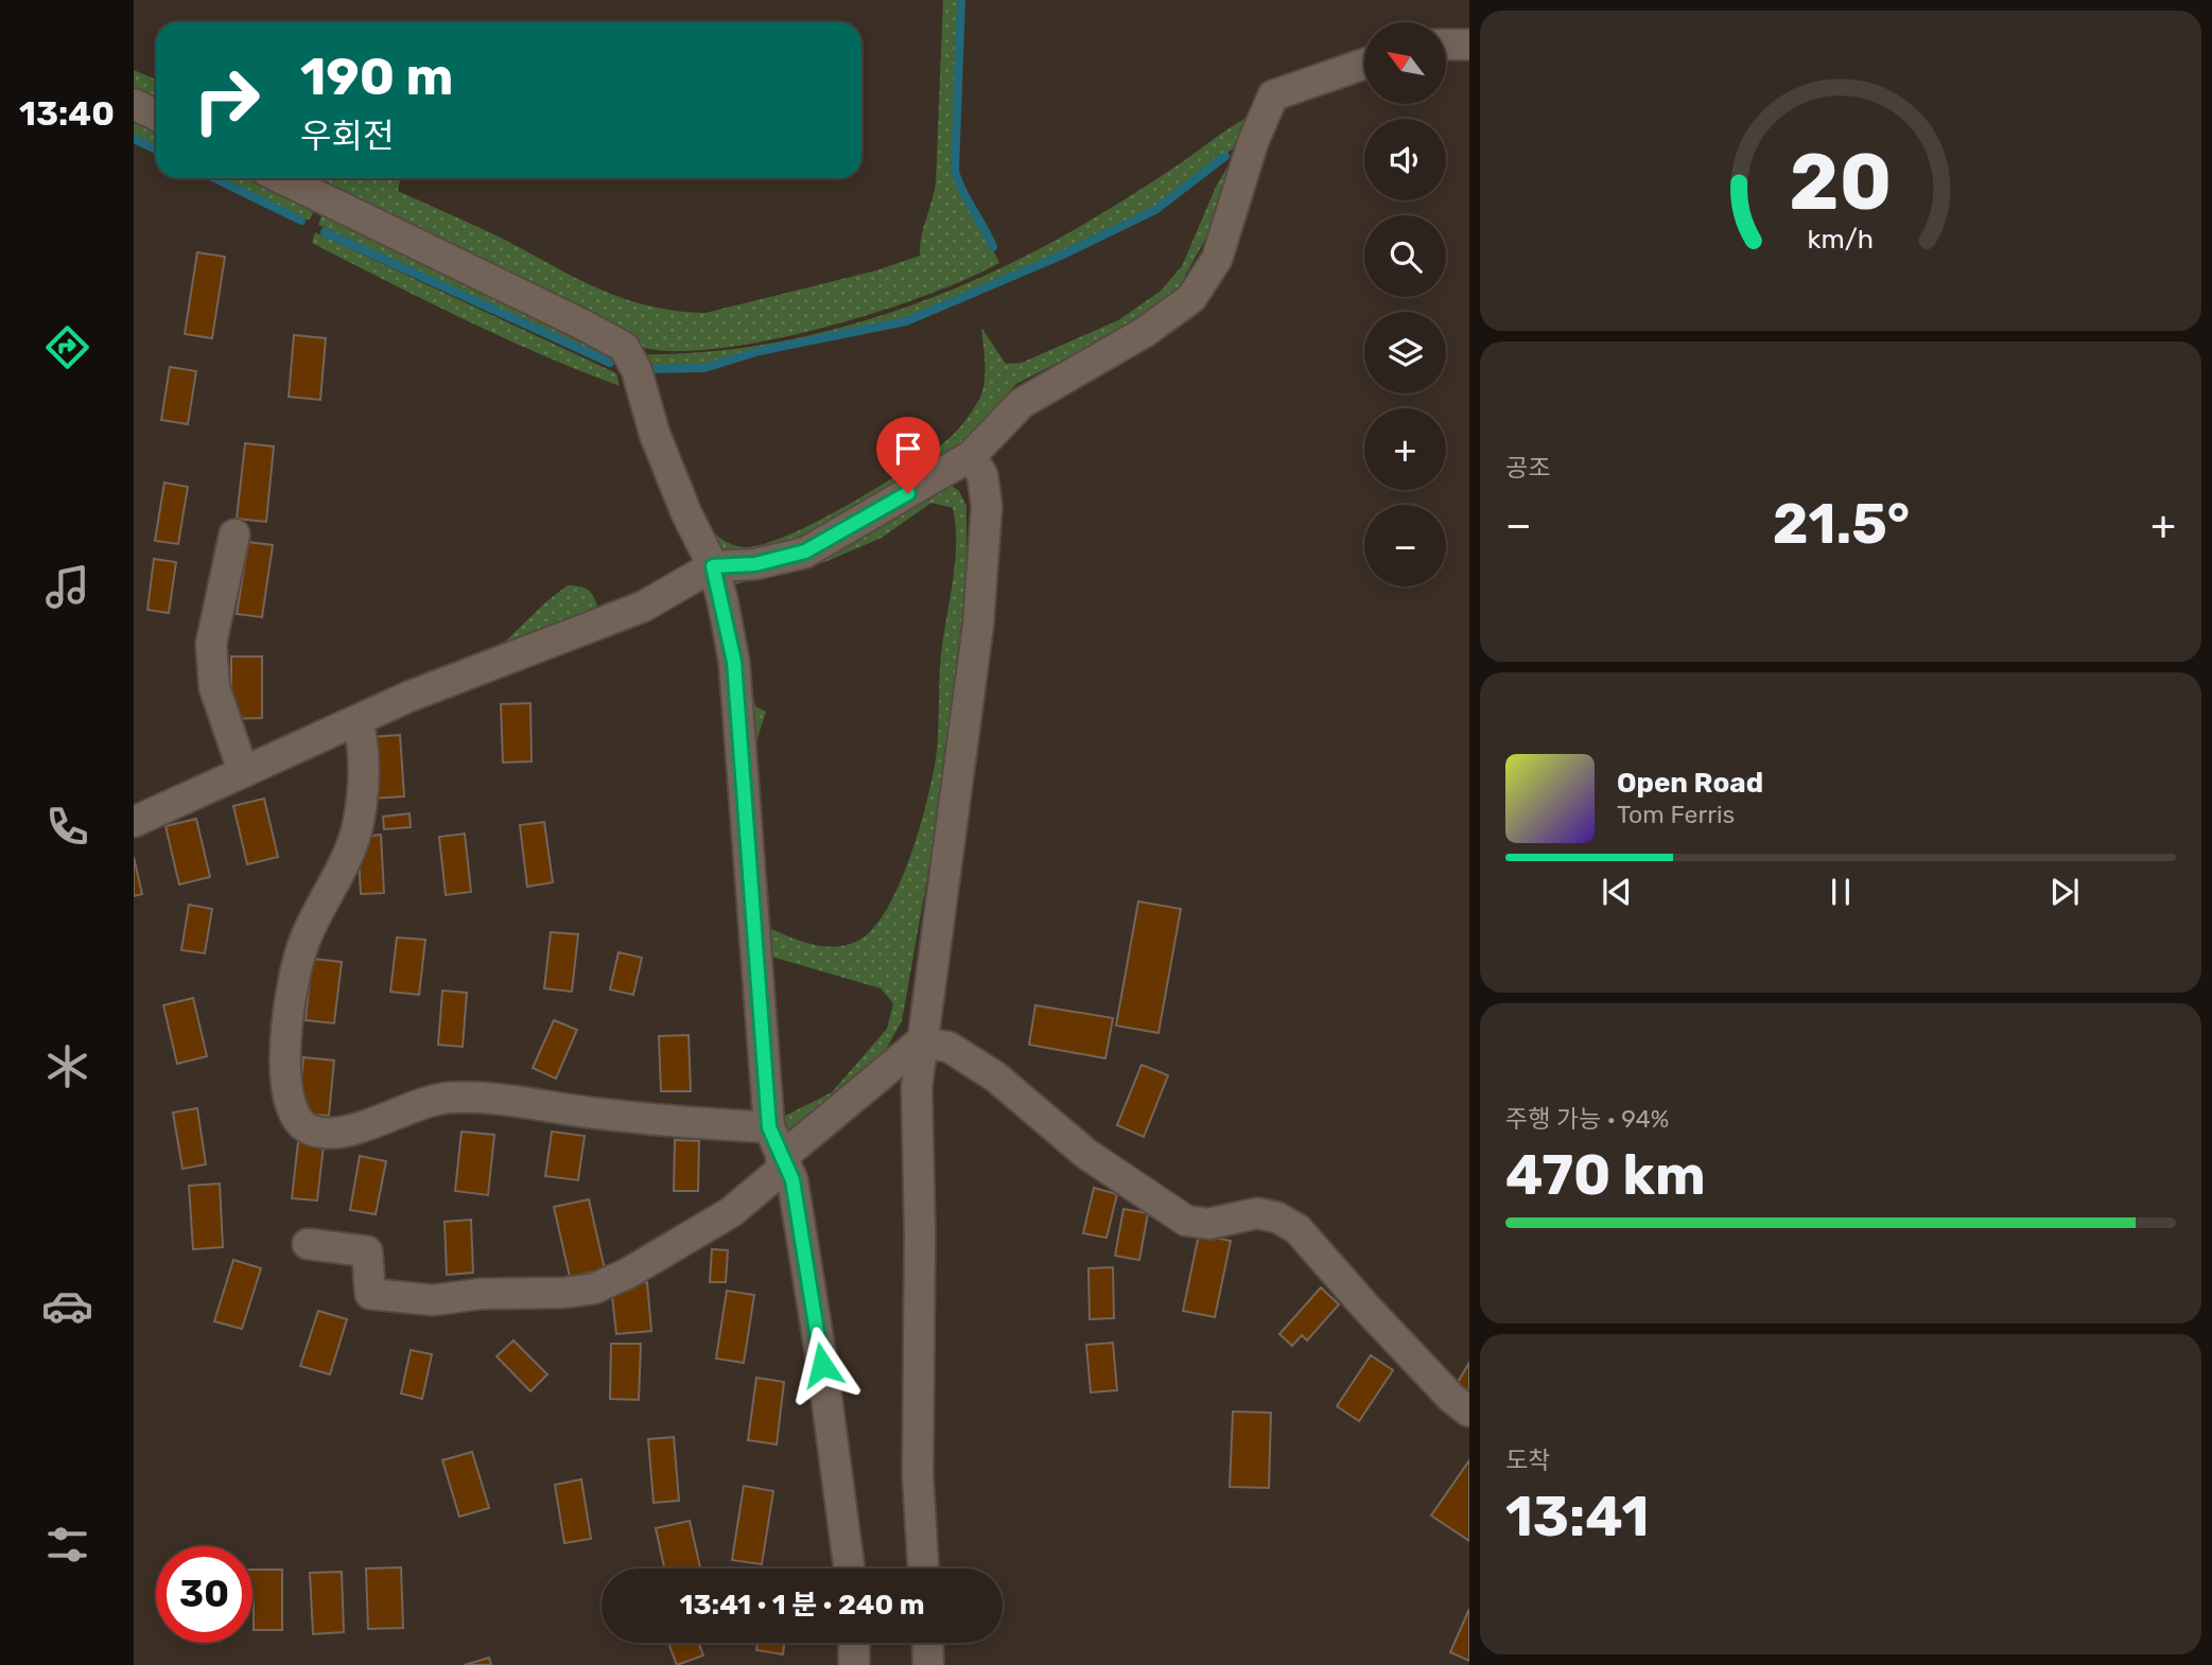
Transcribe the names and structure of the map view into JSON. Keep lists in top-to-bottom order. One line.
{"north":"top left","page":{"tabs":"13:40","map_buttons":["+","−"],"turn":["190 m","우회전"],"tile":["공조",["주행 가능 · 94%","470 km"],["도착","13:41"]],"heat":["−","21.5°","+"],"song":["Open Road","Tom Ferris"],"limit":"30","trip":"13:41 · 1 분 · 240 m","gauge":["20","km/h"]}}
